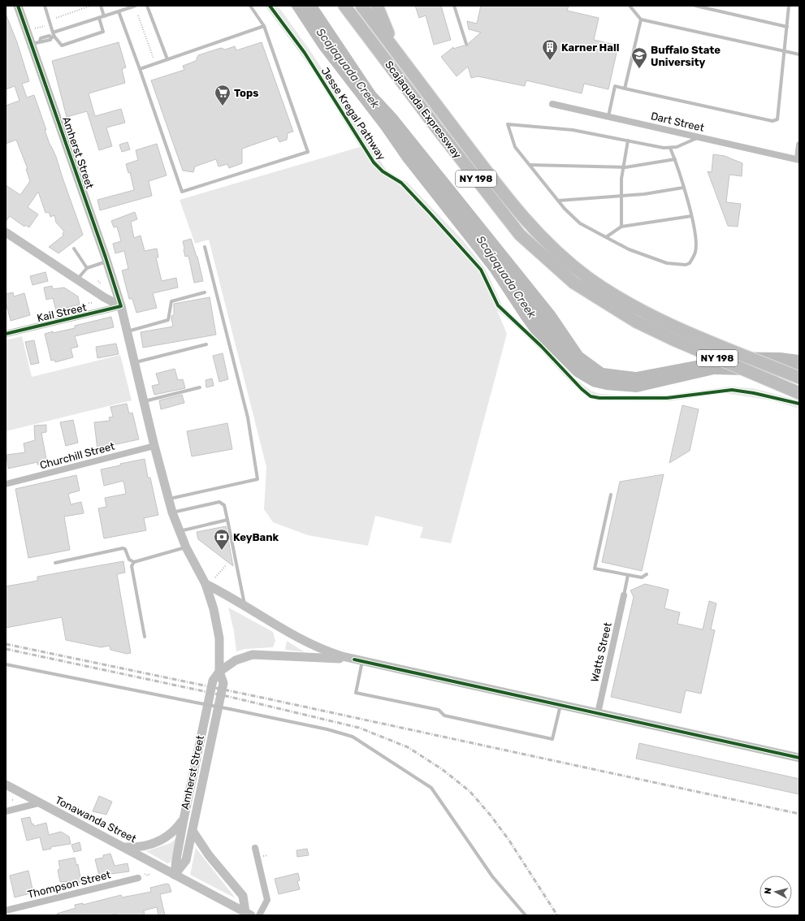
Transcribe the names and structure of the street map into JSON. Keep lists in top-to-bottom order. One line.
{"streets":{"highway":["Scajaquada Expressway","NY 198"],"street":["Dart Street","Amherst Street","Kail Street","Churchill Street","Watts Street","Tonawanda Street","Thompson Street"],"cycle path":["Jesse Kregal Pathway"]},"crossings":[["Amherst Street","Kail Street"],["Amherst Street","Churchill Street"],["Amherst Street","Tonawanda Street"]],"water":["Scajaquada Creek"],"places":{"building":["Karner Hall"],"school or university":["Buffalo State University"],"supermarket":["Tops"],"bank":["KeyBank"]},"north":"left"}
